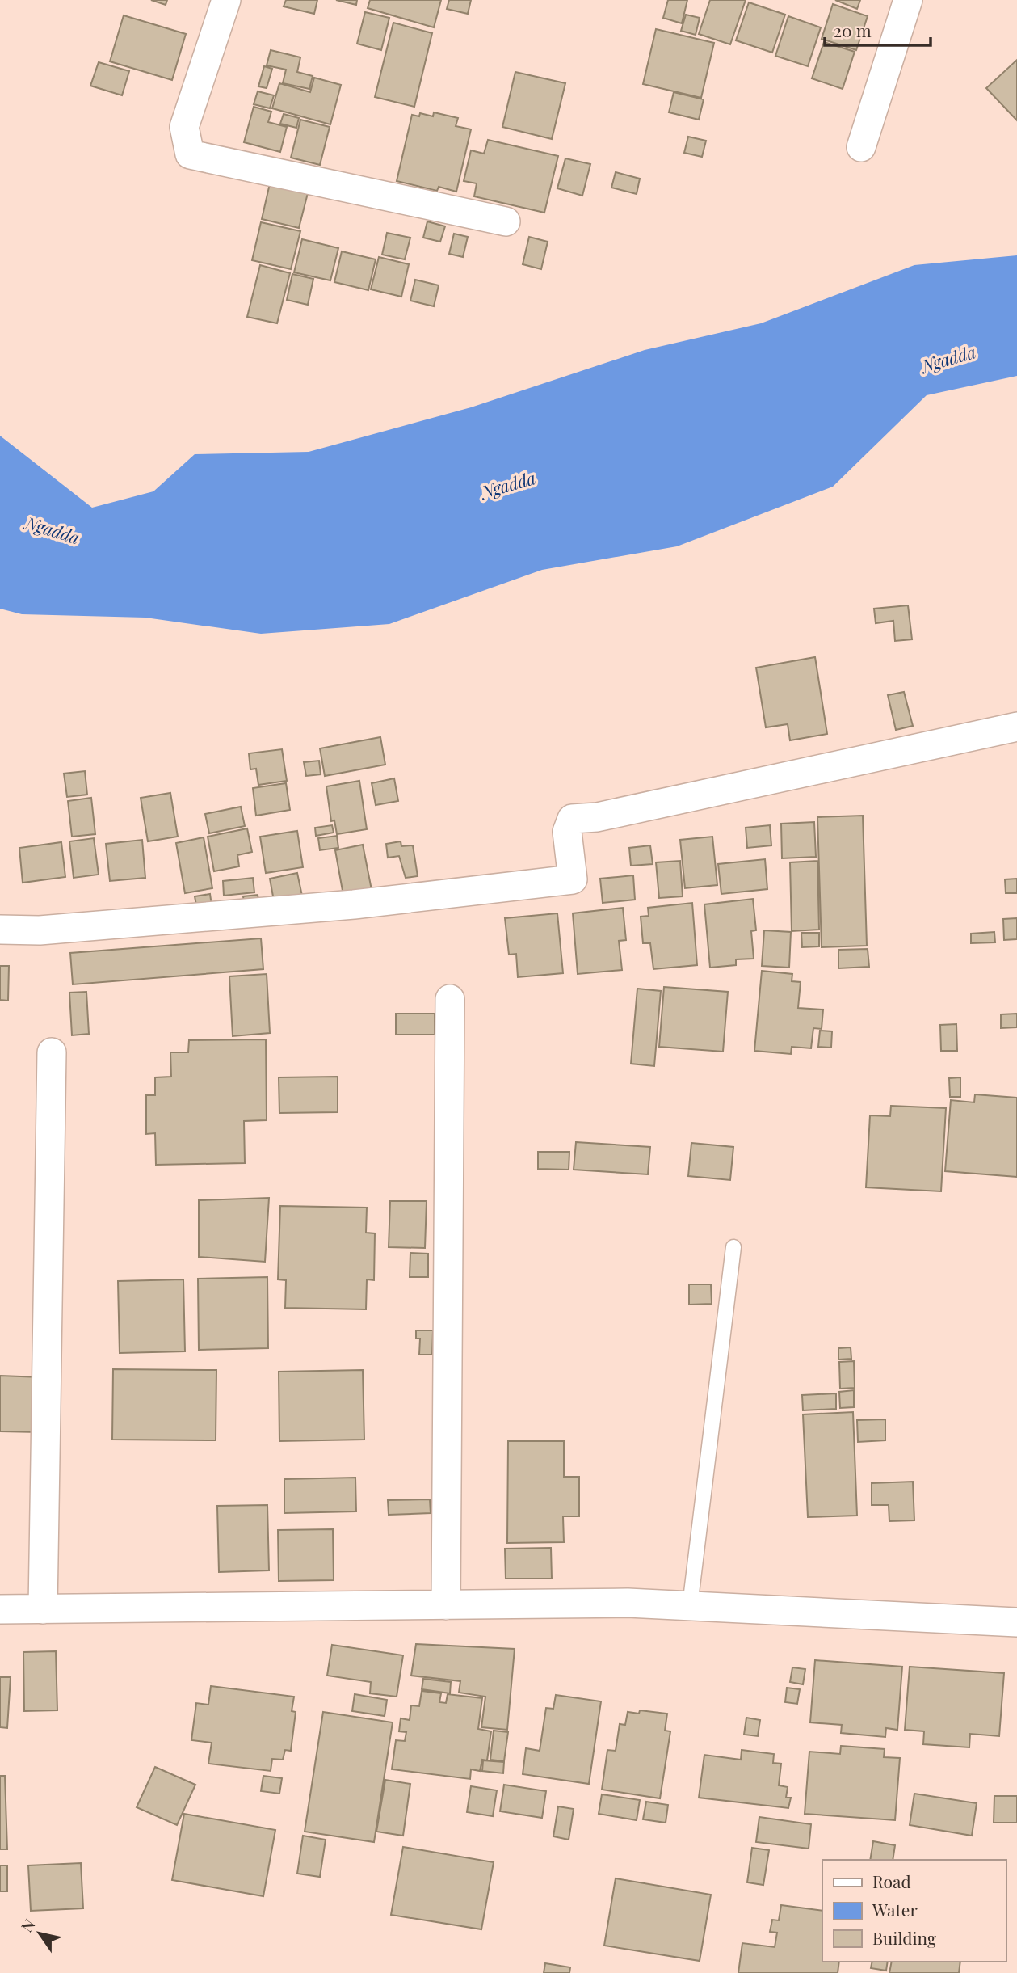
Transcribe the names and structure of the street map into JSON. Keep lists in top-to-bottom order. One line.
{"water":["Ngadda"],"legend":["Road","Water","Building"],"scale_bar":"20 m","north":"top left"}
